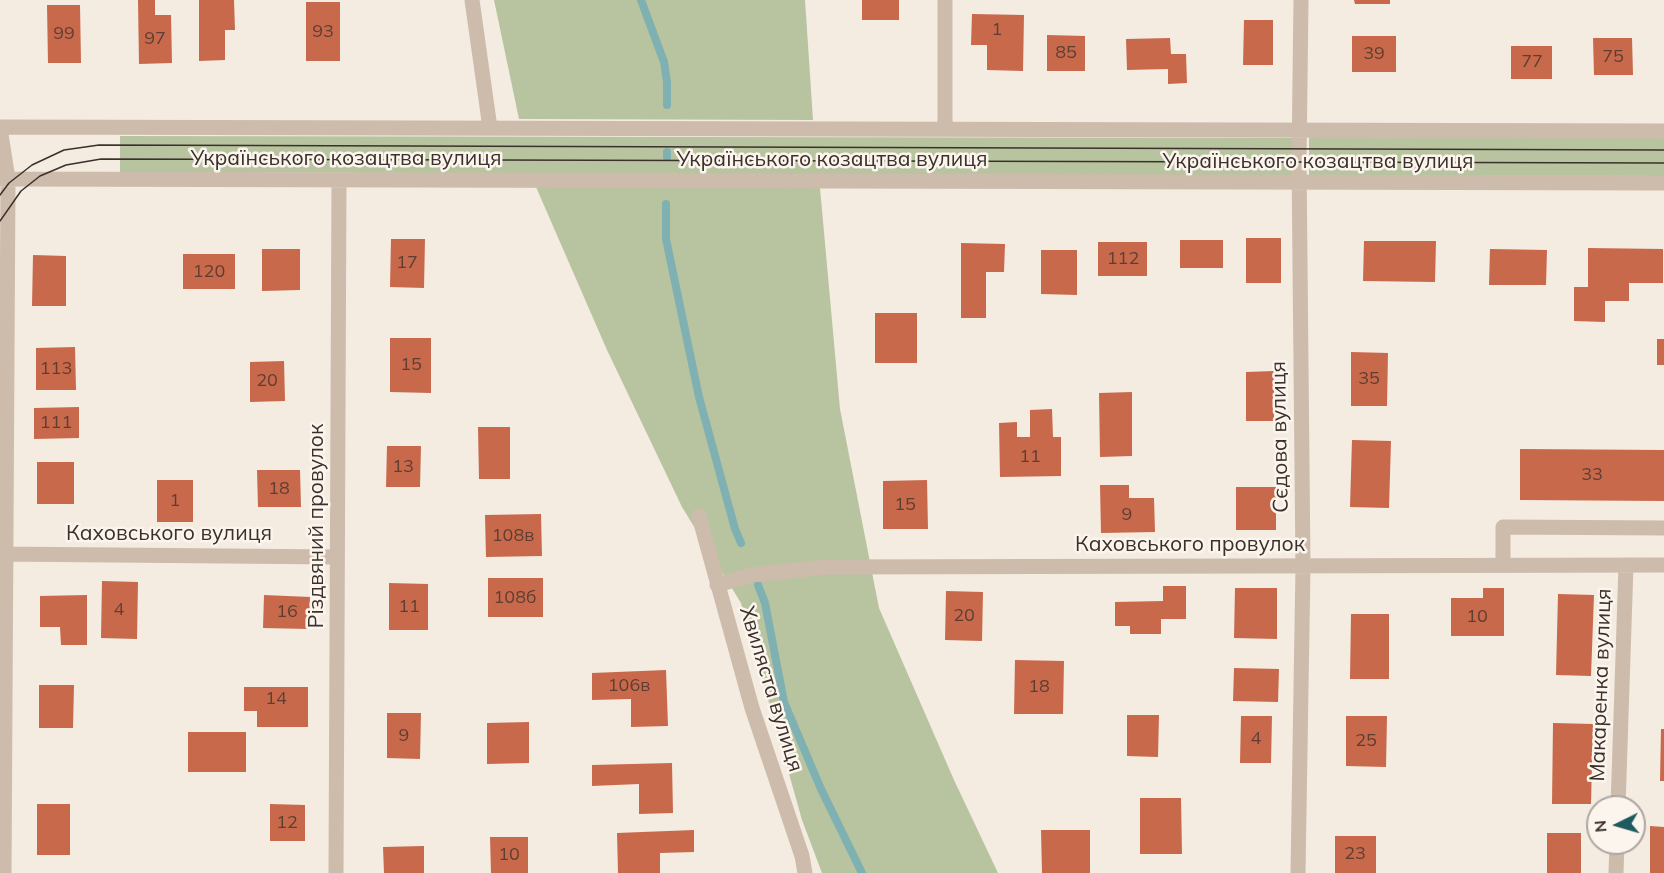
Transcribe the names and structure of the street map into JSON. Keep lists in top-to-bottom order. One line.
{"streets":{"street":["Українського козацтва вулиця","Сєдова вулиця","Різдвяний провулок","Каховського вулиця","Каховського провулок","Макаренка вулиця","Хвиляста вулиця"]},"crossings":[["Українського козацтва вулиця","Сєдова вулиця"],["Українського козацтва вулиця","Різдвяний провулок"],["Сєдова вулиця","Каховського провулок"],["Різдвяний провулок","Каховського вулиця"],["Каховського провулок","Макаренка вулиця"],["Каховського провулок","Хвиляста вулиця"]],"house_numbers":["1","93","99","97","85","39","75","77","112","17","120","15","113","35","20","111","11","13","33","18","1","15","9","108в","108б","11","4","16","20","10","106в","18","14","9","4","25","12","23","10"],"north":"left"}
